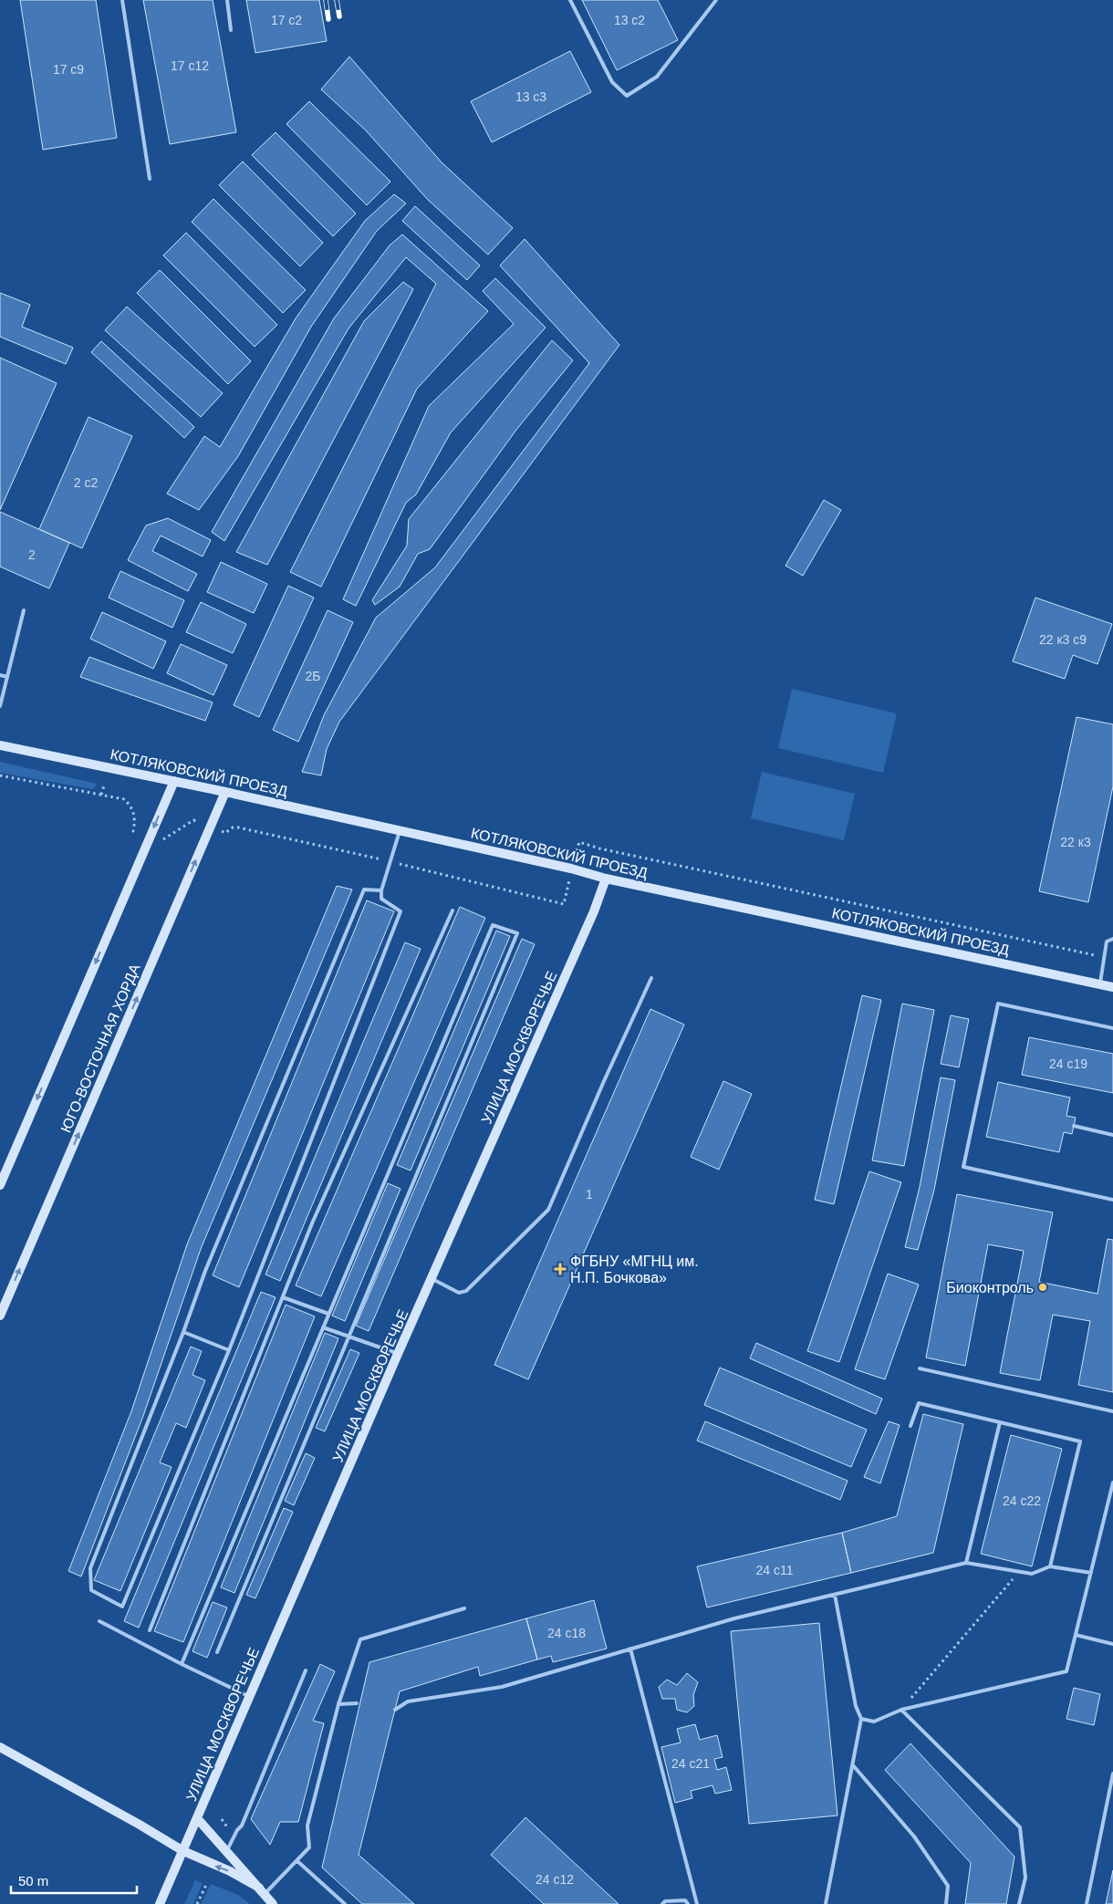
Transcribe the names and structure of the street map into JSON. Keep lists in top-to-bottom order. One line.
{"streets":{"main road":["КОТЛЯКОВСКИЙ ПРОЕЗД","УЛИЦА МОСКВОРЕЧЬЕ","ЮГО-ВОСТОЧНАЯ ХОРДА"]},"crossings":[["КОТЛЯКОВСКИЙ ПРОЕЗД","УЛИЦА МОСКВОРЕЧЬЕ"],["КОТЛЯКОВСКИЙ ПРОЕЗД","ЮГО-ВОСТОЧНАЯ ХОРДА"]],"places":{"health":["ФГБНУ «МГНЦ им. Н.П. Бочкова»"],"other":["Биоконтроль"]},"house_numbers":["17 с2","13 с2","17 с12","17 с9","13 с3","2 с2","2","22 к3 с9","2Б","22 к3","24 с19","1","24 с22","24 с11","24 с18","24 с21","24 с12"],"scale_bar":"50 m"}
